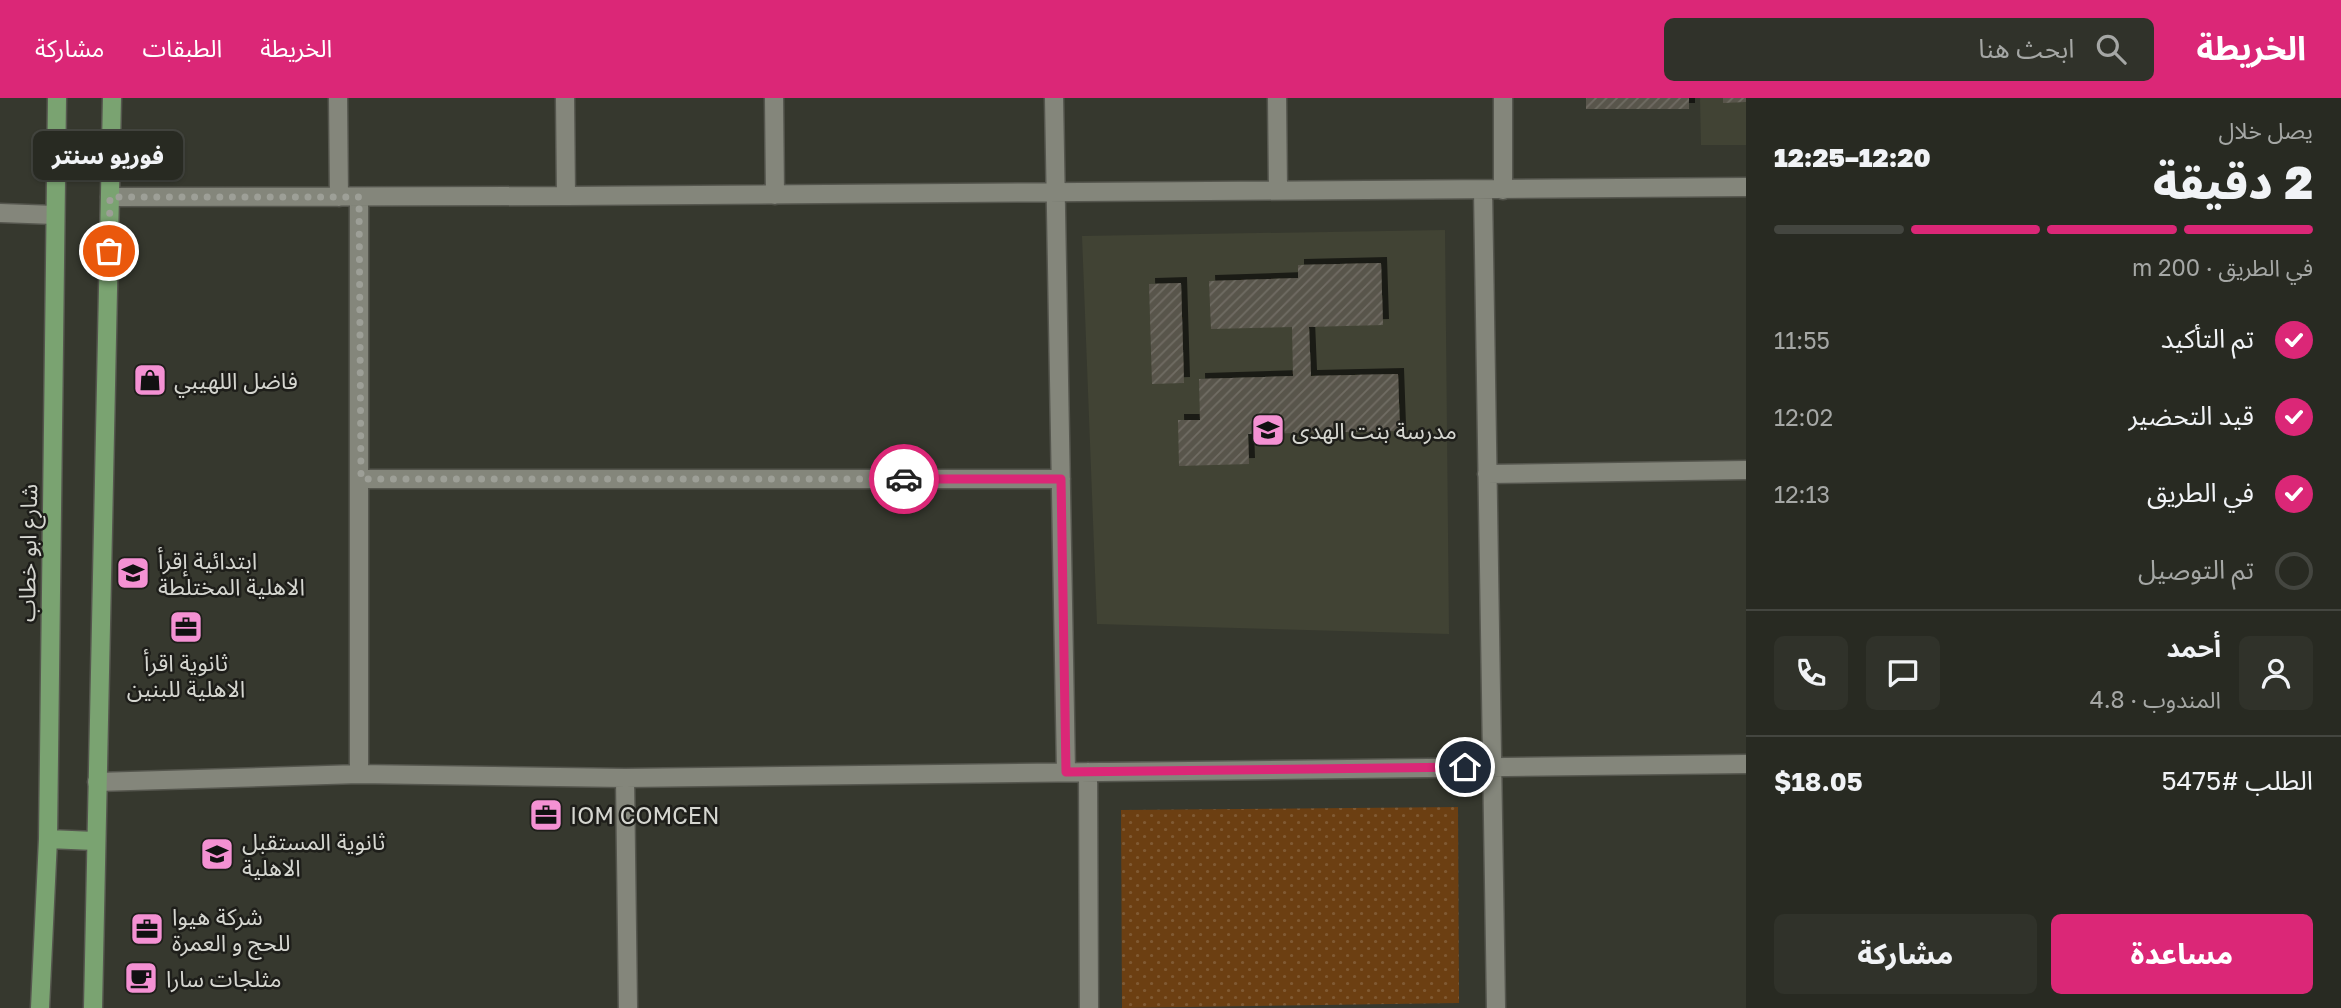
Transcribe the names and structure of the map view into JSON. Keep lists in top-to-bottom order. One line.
{"streets":{"main road":["شارع ابو خطاب"]},"places":{"other":["فوريو سنتر"],"shop":["فاضل اللهيبي"],"school or university":["مدرسة بنت الهدی","ابتدائية إقرأ الاهلية المختلطة","ثانوية المستقبل الاهلية"],"office":["ثانوية اقرأ الاهلية للبنين","IOM COMCEN","شركة هيوا للحج و العمرة"],"cafe":["مثلجات سارا"]},"page":{"header":"الخريطة","search":"ابحث هنا","nav":["الخريطة","الطبقات","مشاركة"],"heading":["2 دقيقة","يصل خلال","12:20–12:25"],"panel":["أحمد","المندوب · 4.8","الطلب #5475","$18.05"],"bubble":"فوريو سنتر","bar":"في الطريق · 200 m","list":[["تم التأكيد","11:55"],["قيد التحضير","12:02"],["في الطريق","12:13"],"تم التوصيل"],"buttons":["مساعدة","مشاركة"]}}
